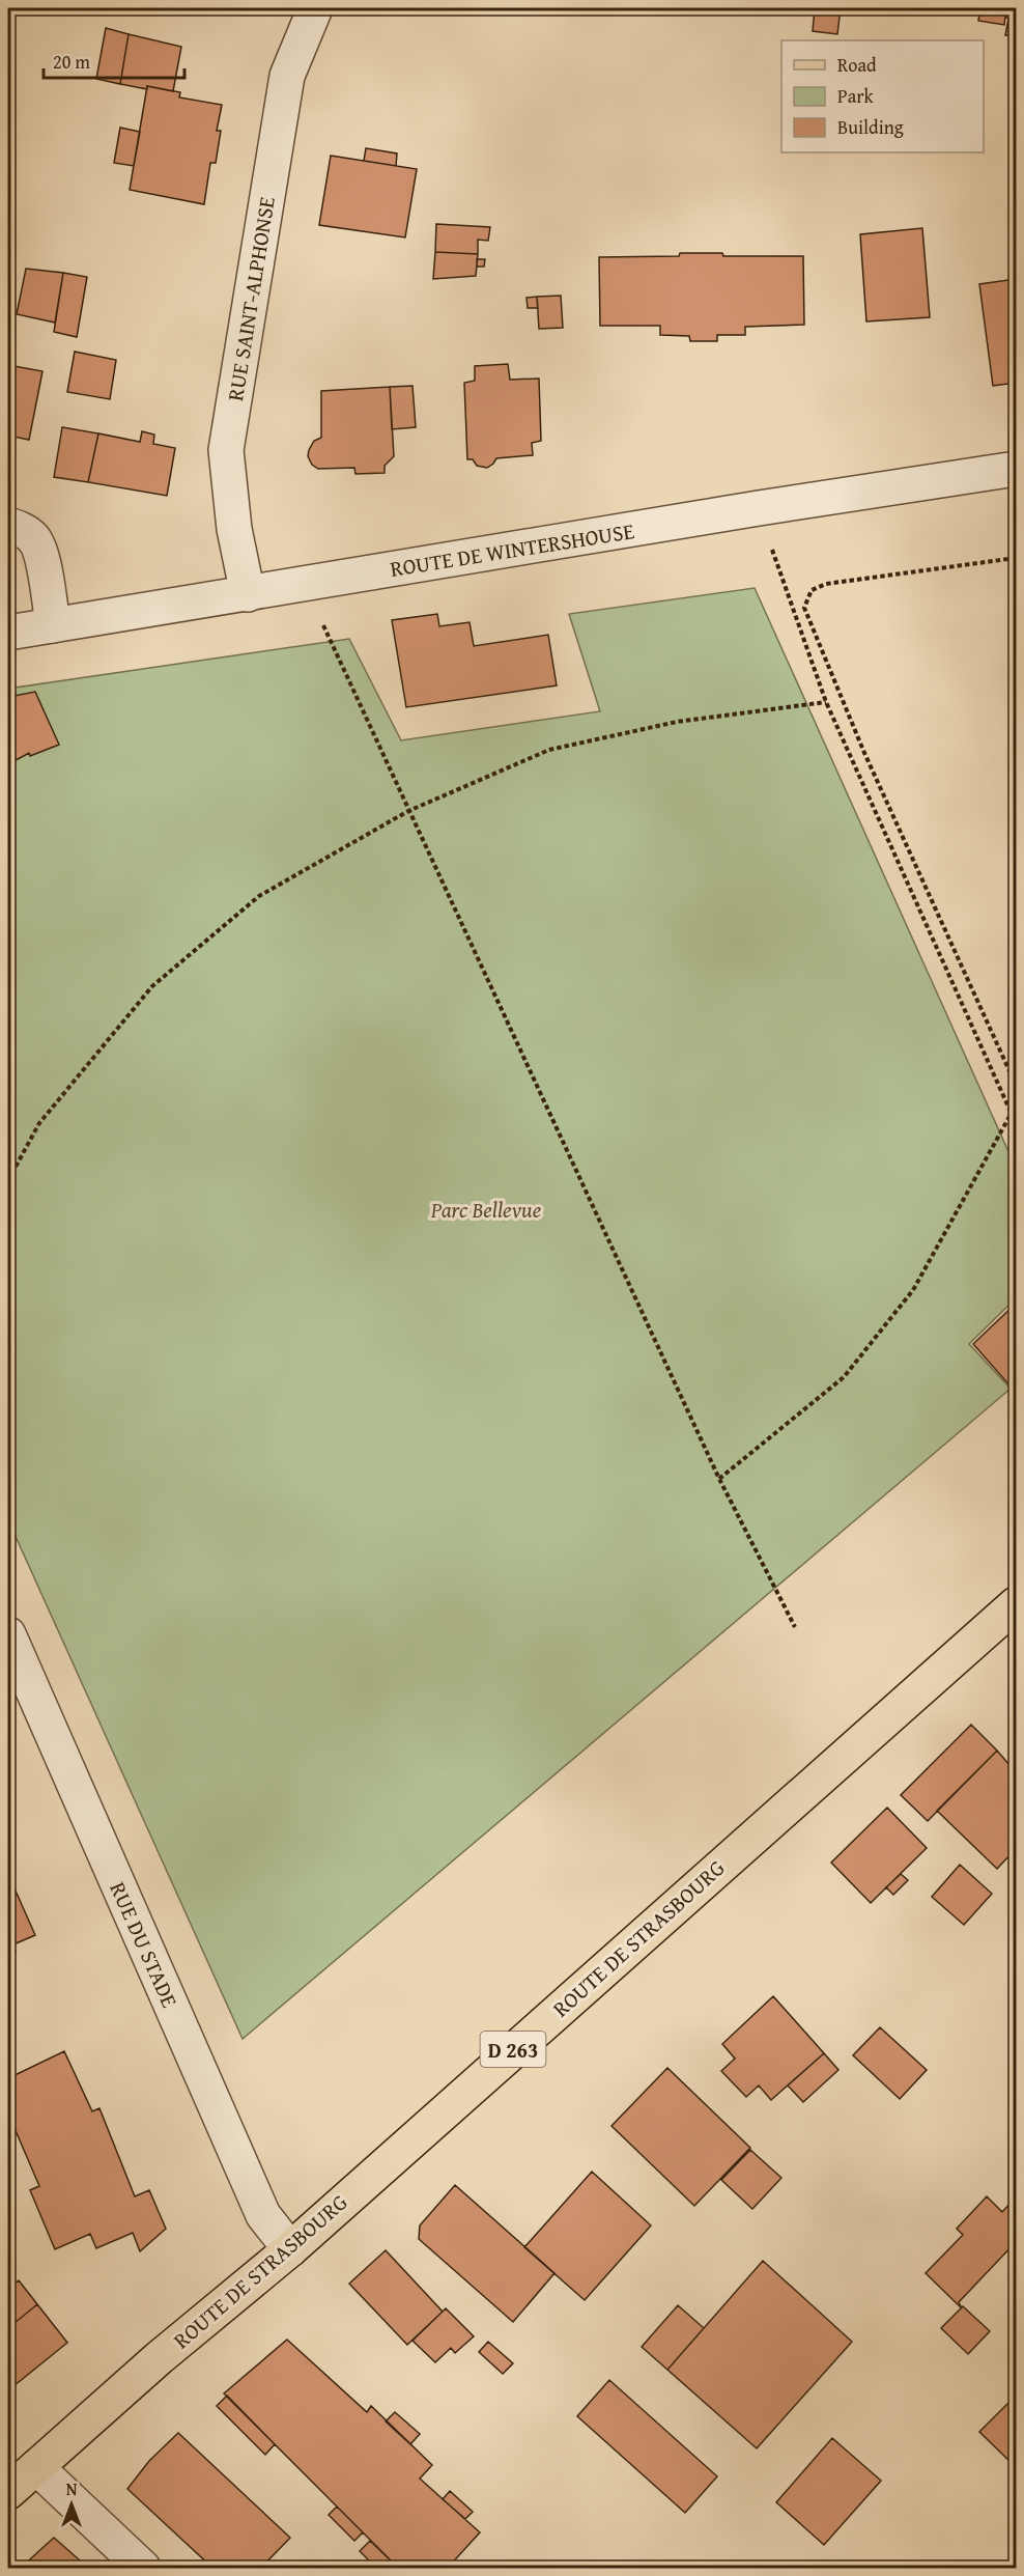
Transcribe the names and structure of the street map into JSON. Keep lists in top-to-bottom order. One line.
{"streets":{"main road":["ROUTE DE STRASBOURG","D 263"],"street":["RUE SAINT-ALPHONSE","ROUTE DE WINTERSHOUSE","RUE DU STADE"]},"crossings":[["RUE SAINT-ALPHONSE","ROUTE DE WINTERSHOUSE"],["ROUTE DE STRASBOURG","RUE DU STADE"]],"parks":["Parc Bellevue"],"legend":["Road","Park","Building"],"scale_bar":"20 m","north":"top"}
